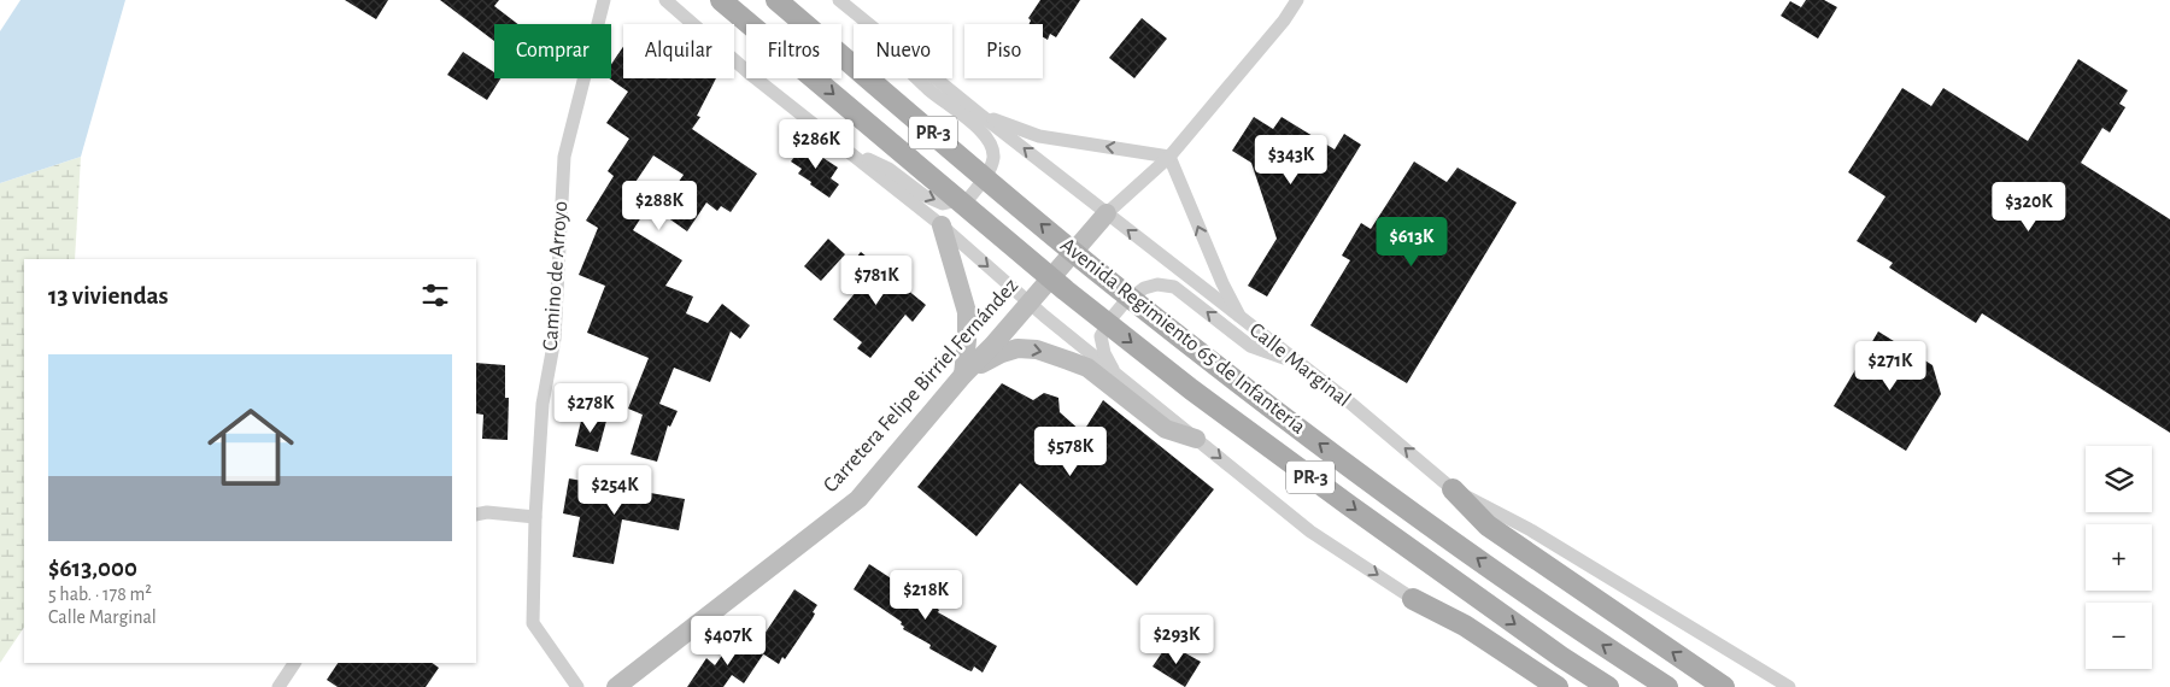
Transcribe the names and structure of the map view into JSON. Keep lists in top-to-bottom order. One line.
{"streets":{"main road":["PR-3","Avenida Regimiento 65 de Infantería"],"street":["Camino de Arroyo","Calle Marginal","Carretera Felipe Birriel Fernández"]},"crossings":[["Calle Marginal","Carretera Felipe Birriel Fernández"]],"page":{"chip":["Comprar","Alquilar","Filtros","Nuevo","Piso"],"price":["$286K","$343K","$288K","$320K","$613K","$781K","$271K","$278K","$578K","$254K","$218K","$293K","$407K"],"heading":"13 viviendas","list":[{"name":"$613,000","note":"5 hab. · 178 m² · Calle Marginal"}],"map_buttons":["+","−"]}}
